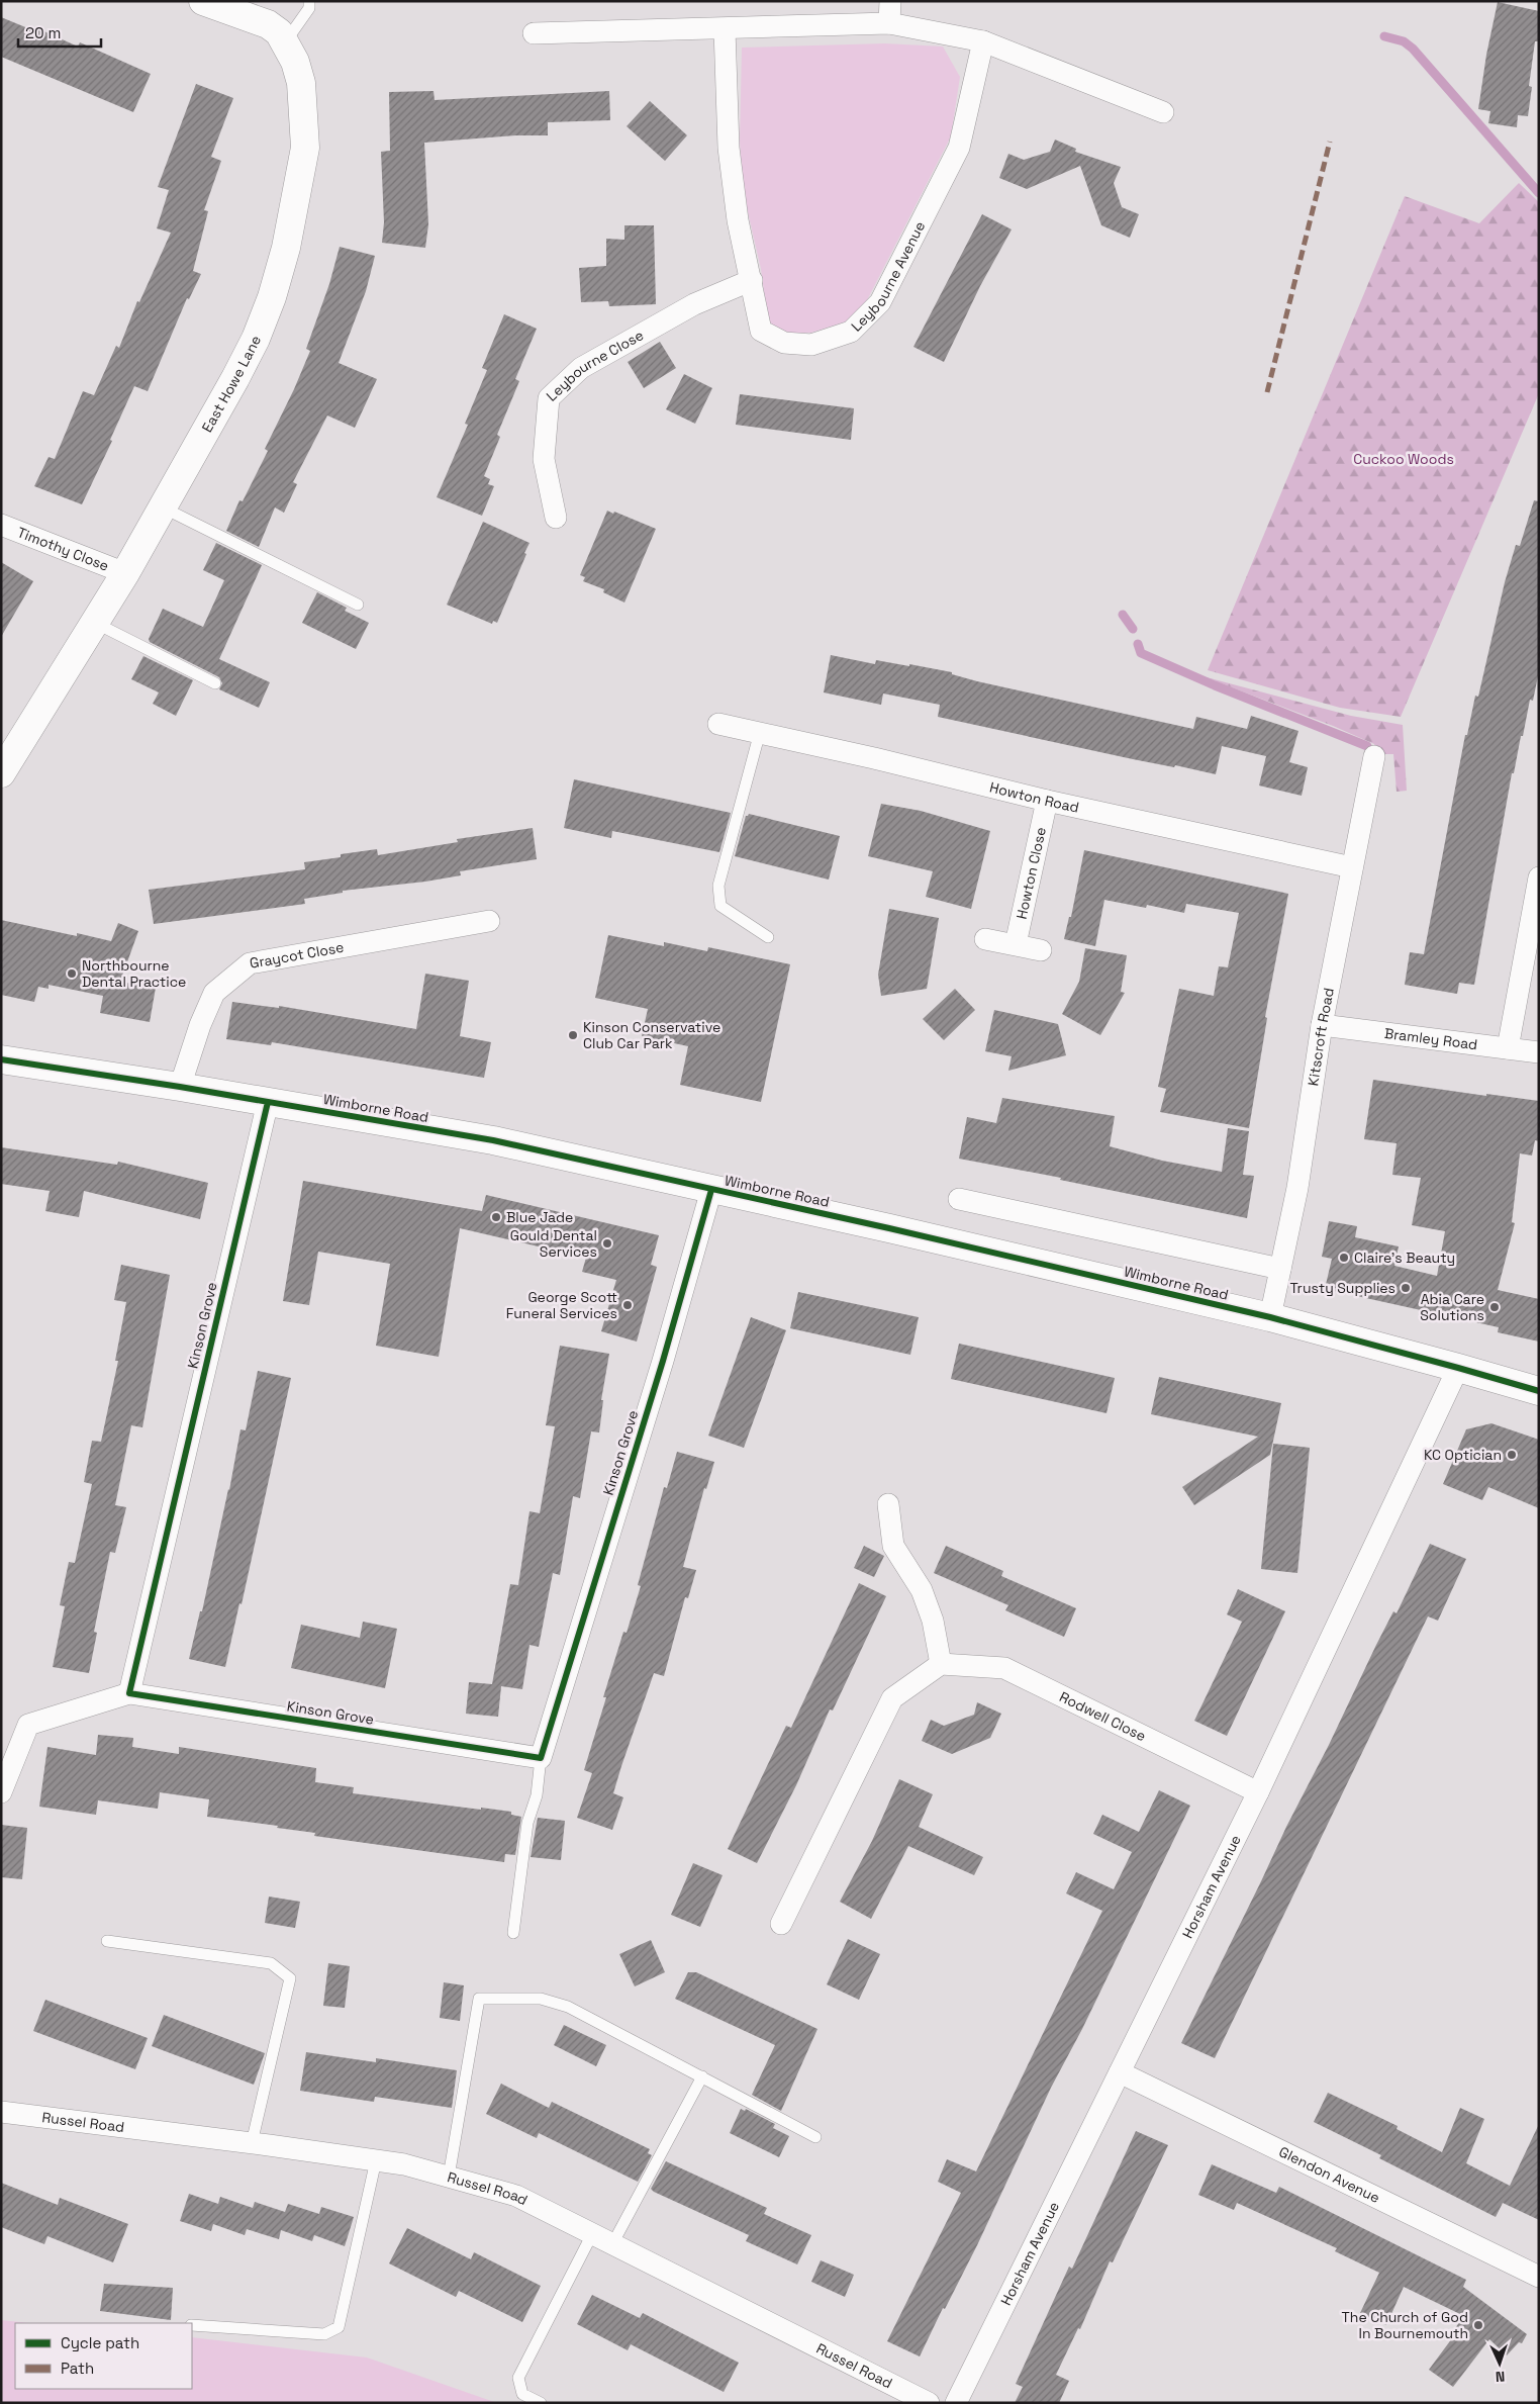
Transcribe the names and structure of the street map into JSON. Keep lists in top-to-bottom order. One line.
{"streets":{"main road":["East Howe Lane","Wimborne Road"],"street":["Leybourne Avenue","Leybourne Close","Timothy Close","Howton Road","Howton Close","Graycot Close","Kitscroft Road","Bramley Road","Kinson Grove","Rodwell Close","Horsham Avenue","Russel Road","Glendon Avenue"]},"crossings":[["Leybourne Avenue","Leybourne Close"],["East Howe Lane","Timothy Close"],["Howton Road","Howton Close"],["Howton Road","Kitscroft Road"],["Graycot Close","Wimborne Road"],["Kitscroft Road","Bramley Road"],["Kitscroft Road","Wimborne Road"],["Wimborne Road","Kinson Grove"],["Wimborne Road","Horsham Avenue"],["Rodwell Close","Horsham Avenue"],["Horsham Avenue","Glendon Avenue"]],"parks":["Cuckoo Woods"],"places":["Northbourne Dental Practice","Kinson Conservative Club Car Park","Blue Jade","Gould Dental Services","Claire's Beauty","Trusty Supplies","George Scott Funeral Services","Abia Care Solutions","KC Optician","The Church of God In Bournemouth"],"legend":["Cycle path","Path"],"scale_bar":"20 m","north":"bottom"}
